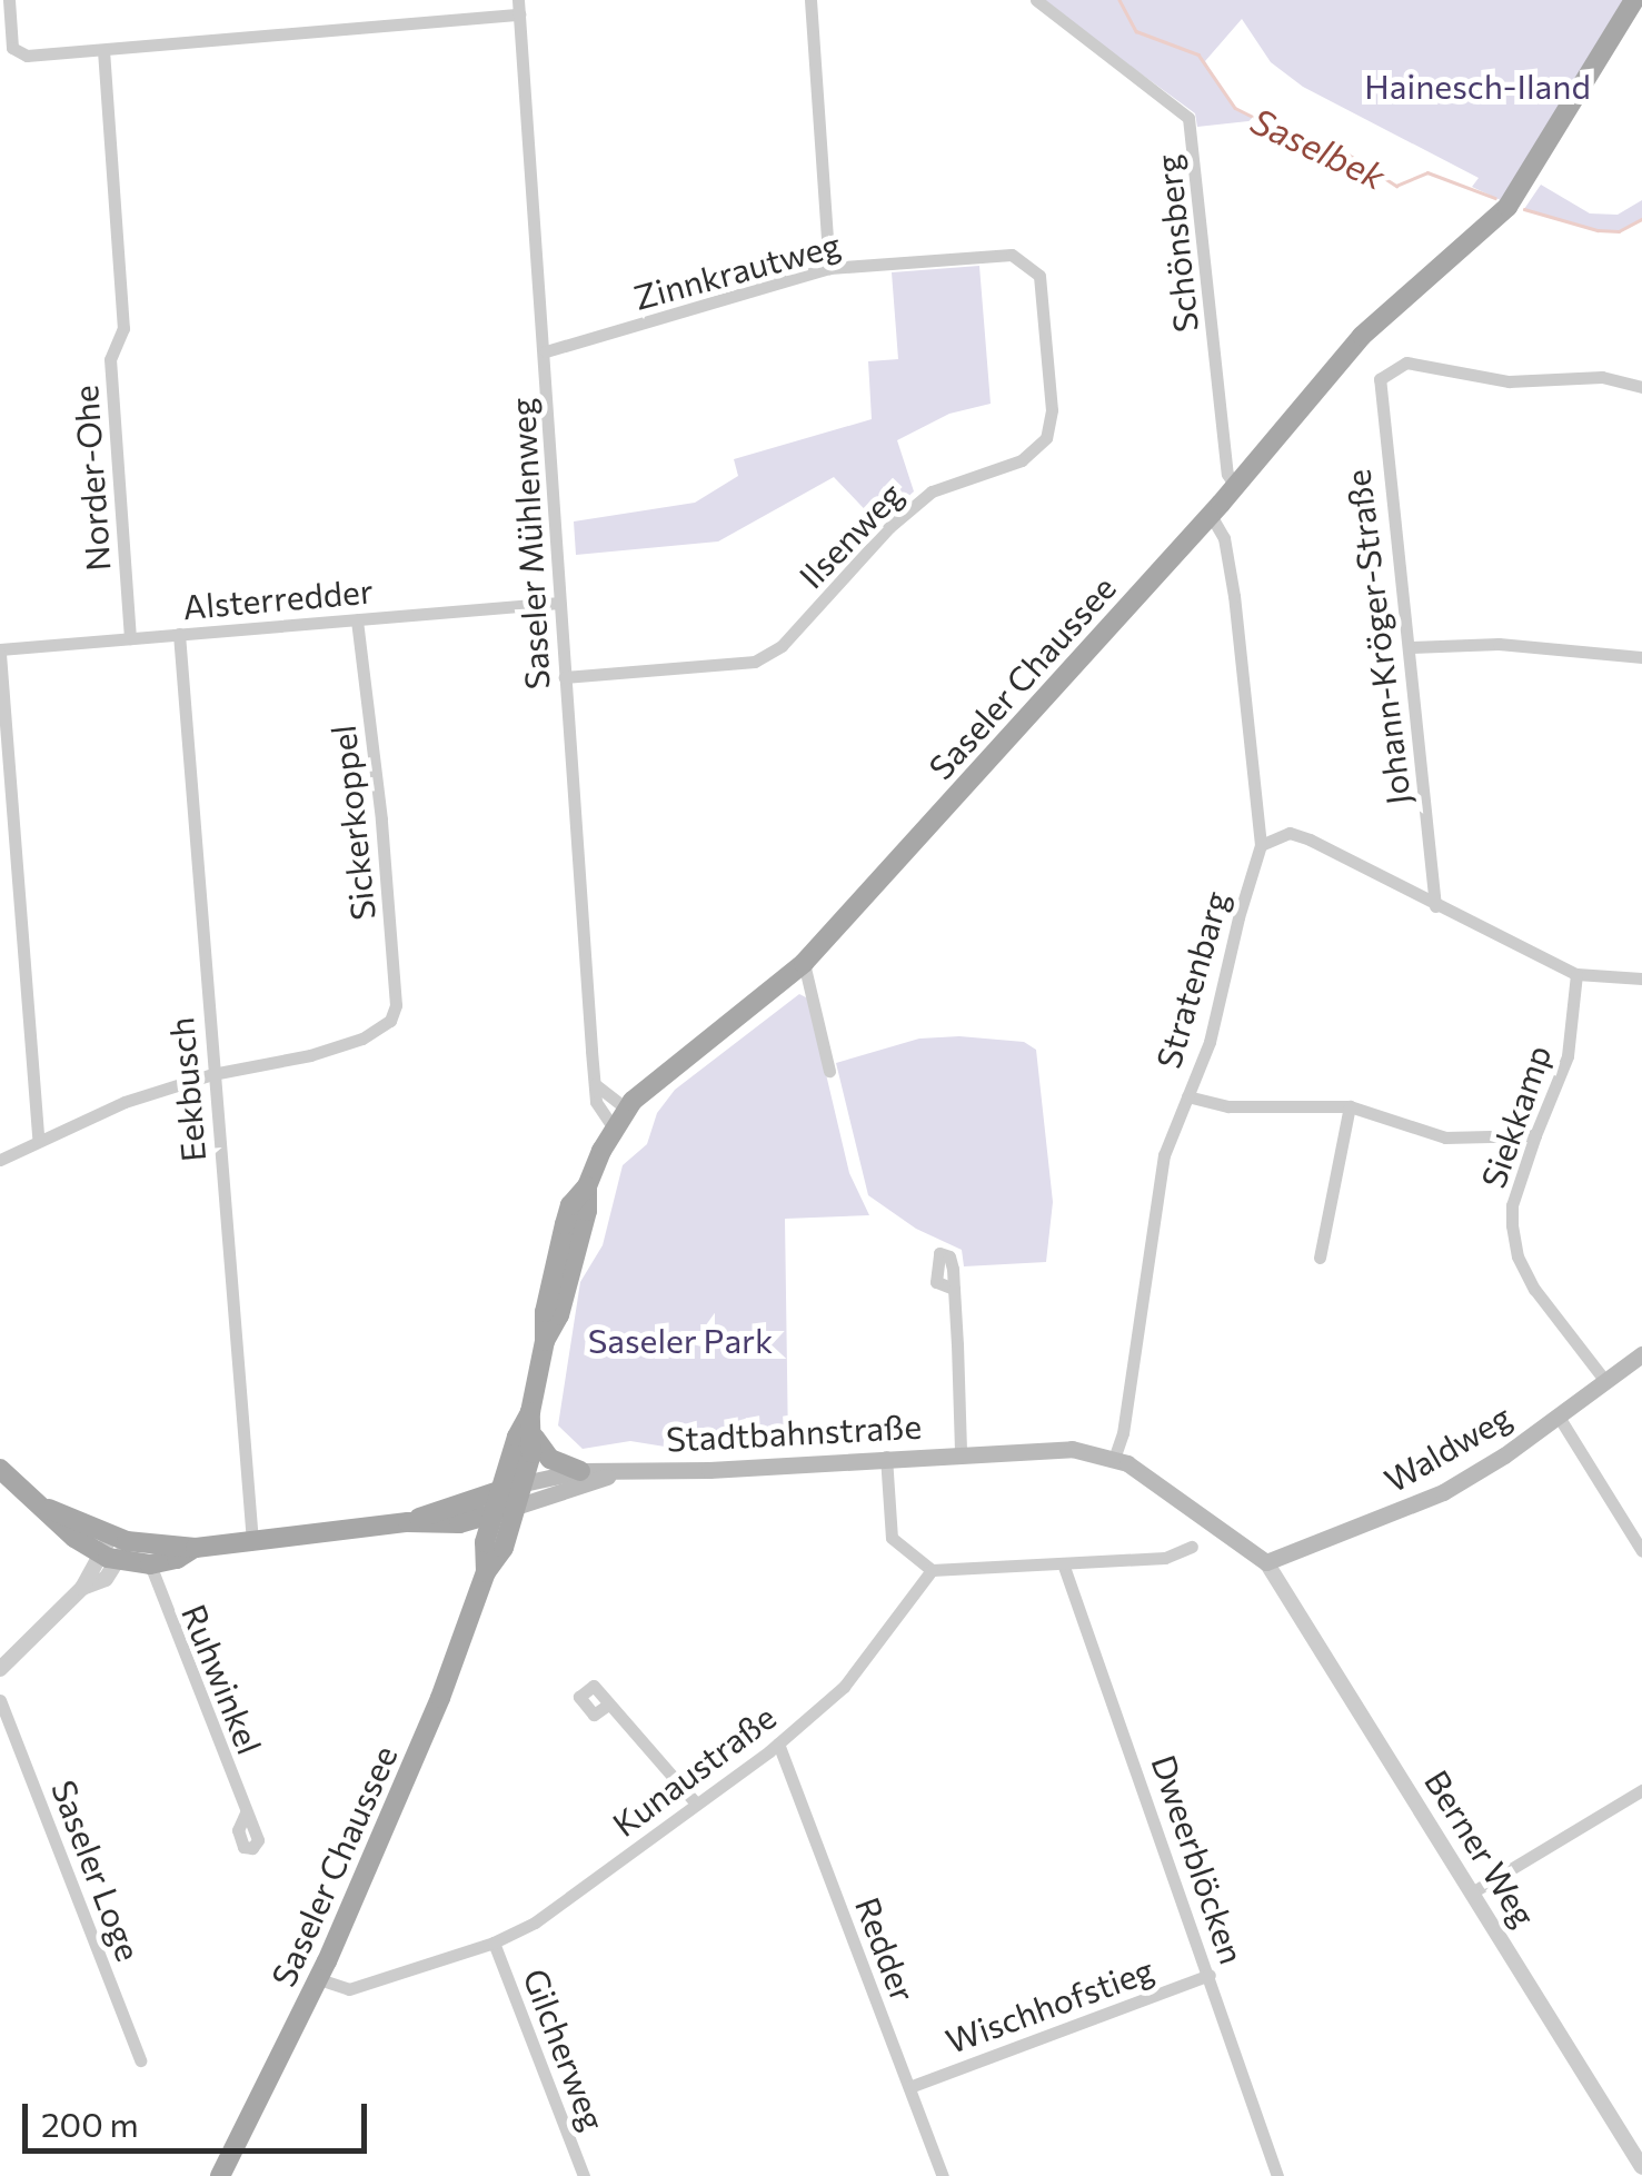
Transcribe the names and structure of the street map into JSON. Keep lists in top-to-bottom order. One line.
{"streets":{"main road":["Saseler Chaussee","Stadtbahnstraße","Waldweg"],"street":["Schönsberg","Zinnkrautweg","Norder-Ohe","Ilsenweg","Saseler Mühlenweg","Alsterredder","Johann-Kröger-Straße","Sickerkoppel","Stratenbarg","Eekbusch","Siekkamp","Ruhwinkel","Kunaustraße","Berner Weg","Dweerblöcken","Saseler Loge","Redder","Wischhofstieg","Gilcherweg"]},"crossings":[["Schönsberg","Saseler Chaussee"],["Zinnkrautweg","Ilsenweg"],["Zinnkrautweg","Saseler Mühlenweg"],["Norder-Ohe","Alsterredder"],["Ilsenweg","Saseler Mühlenweg"],["Saseler Mühlenweg","Alsterredder"],["Saseler Mühlenweg","Saseler Chaussee"],["Alsterredder","Sickerkoppel"],["Alsterredder","Eekbusch"],["Saseler Chaussee","Stratenbarg"],["Saseler Chaussee","Stadtbahnstraße"],["Saseler Chaussee","Kunaustraße"],["Sickerkoppel","Eekbusch"],["Stratenbarg","Stadtbahnstraße"],["Eekbusch","Stadtbahnstraße"],["Siekkamp","Waldweg"],["Stadtbahnstraße","Ruhwinkel"],["Waldweg","Berner Weg"],["Kunaustraße","Redder"],["Kunaustraße","Gilcherweg"],["Dweerblöcken","Wischhofstieg"],["Redder","Wischhofstieg"]],"water":["Saselbek"],"parks":["Hainesch-Iland","Saseler Park"],"scale_bar":"200 m"}
